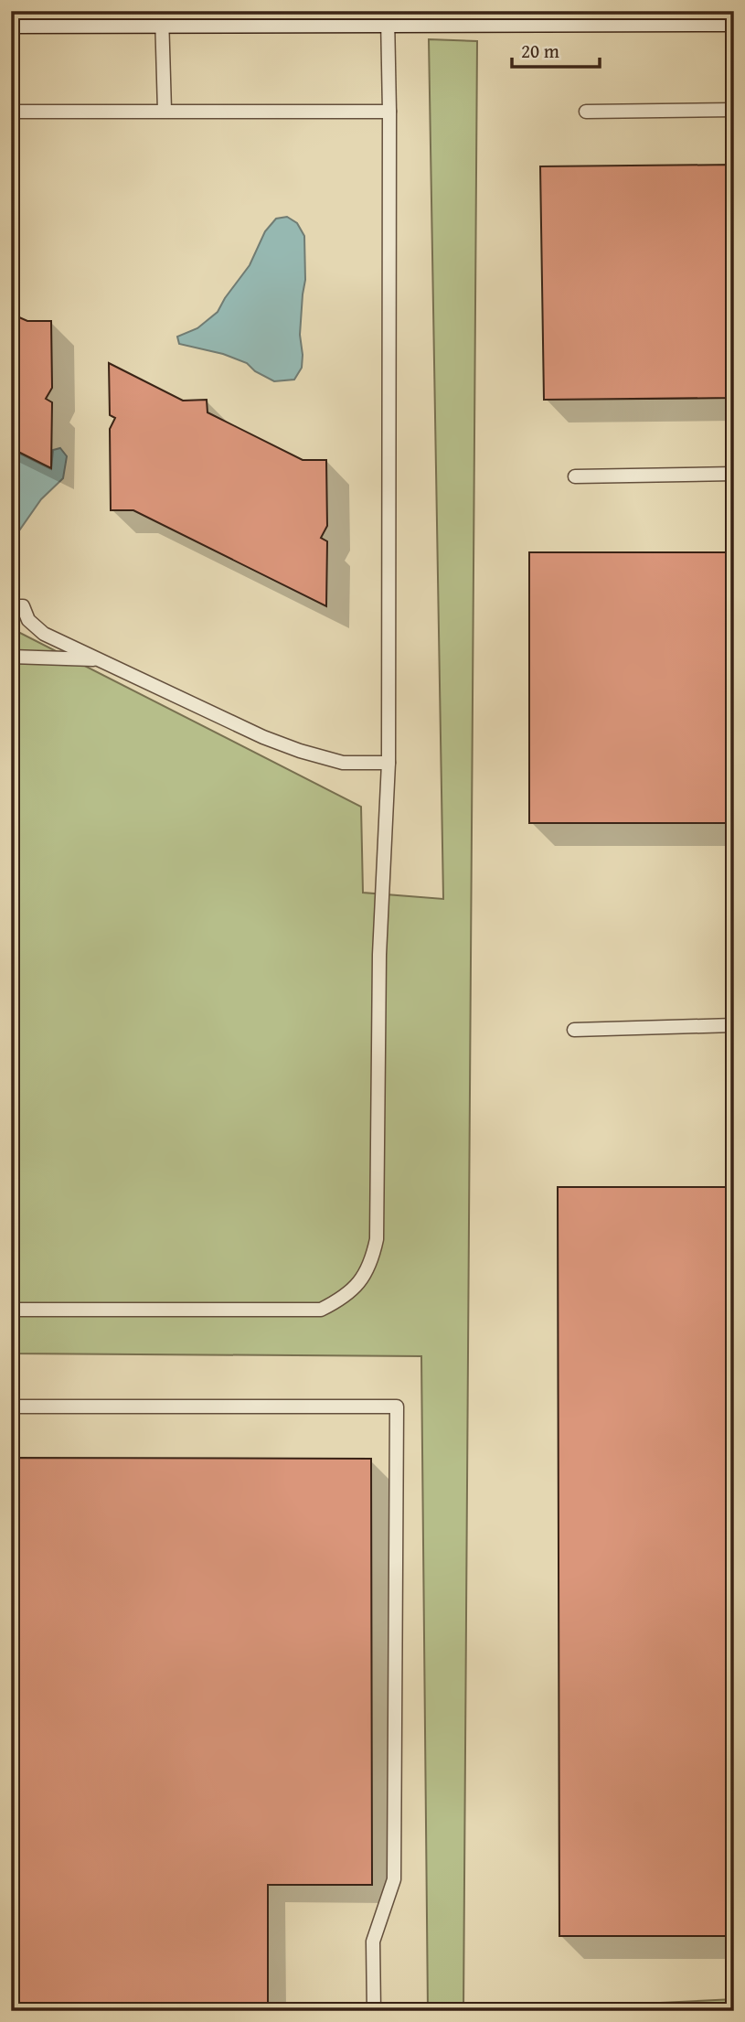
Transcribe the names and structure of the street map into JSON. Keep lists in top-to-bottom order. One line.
{"scale_bar":"20 m"}
